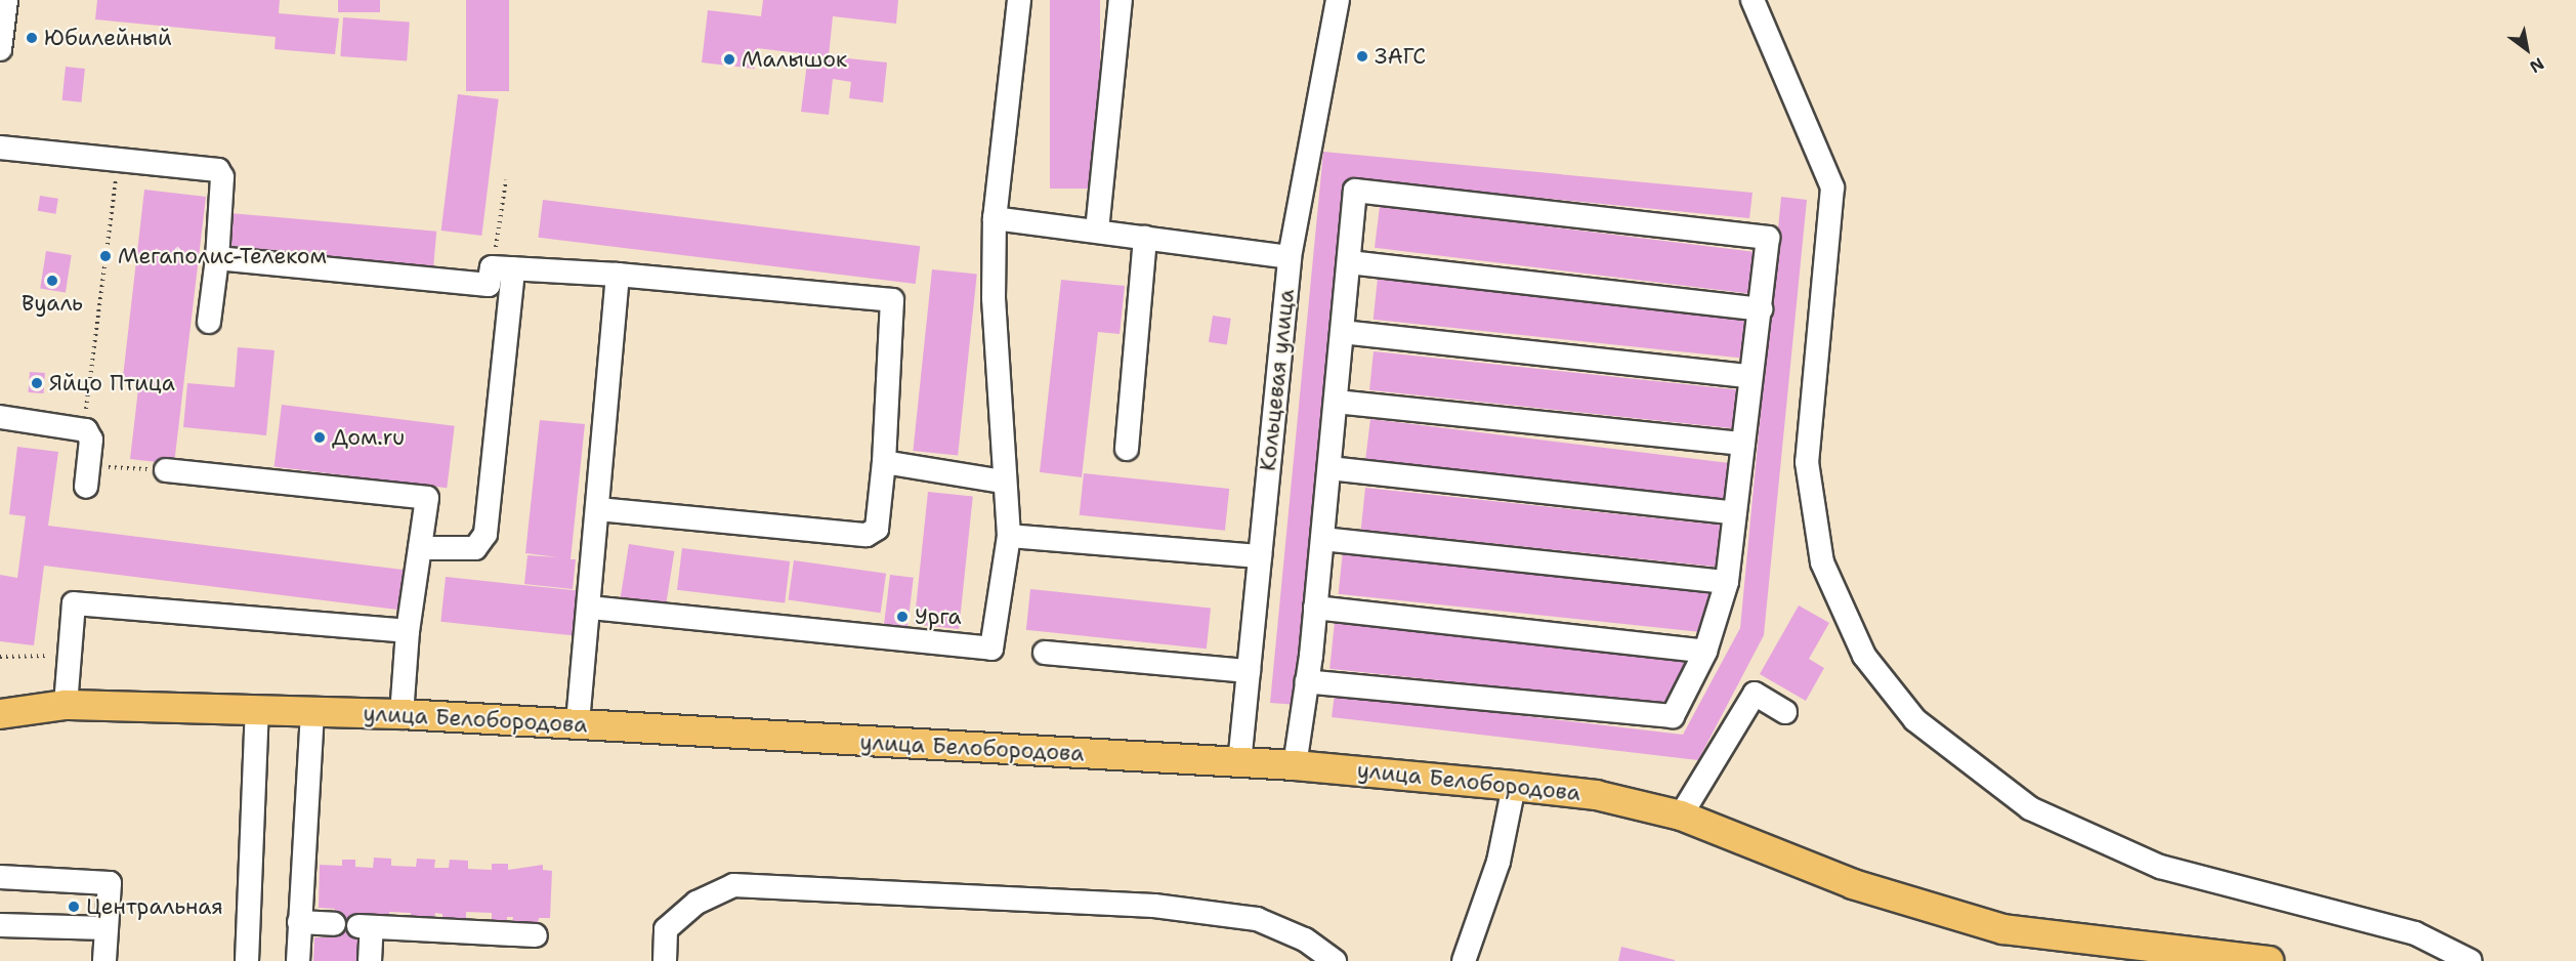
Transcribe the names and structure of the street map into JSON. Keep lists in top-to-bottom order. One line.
{"streets":{"main road":["улица Белобородова"],"street":["Кольцевая улица"]},"crossings":[["Кольцевая улица","улица Белобородова"]],"places":["Юбилейный","ЗАГС","Малышок","Мегаполис-Телеком","Вуаль","Яйцо Птица","Дом.ru","Урга","Центральная"],"north":"bottom right"}
